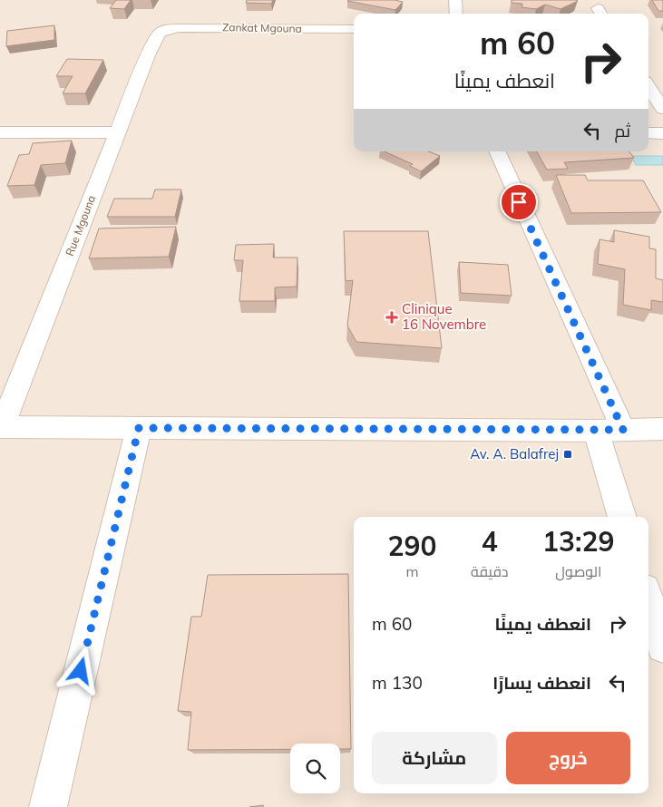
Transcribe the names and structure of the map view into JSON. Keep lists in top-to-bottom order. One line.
{"streets":{"street":["Zankat Mgouna","Rue Mgouna"]},"crossings":[["Zankat Mgouna","Rue Mgouna"]],"places":{"health":["Clinique 16 Novembre"],"transit":["Av. A. Balafrej"]},"page":{"turn":["60 m","انعطف يمينًا"],"then":"ثم","eta":["13:29","الوصول","4","دقيقة","290","m"],"list":[{"name":"انعطف يمينًا","value":"60 m"},{"name":"انعطف يسارًا","value":"130 m"}],"buttons":["خروج","مشاركة"]}}
